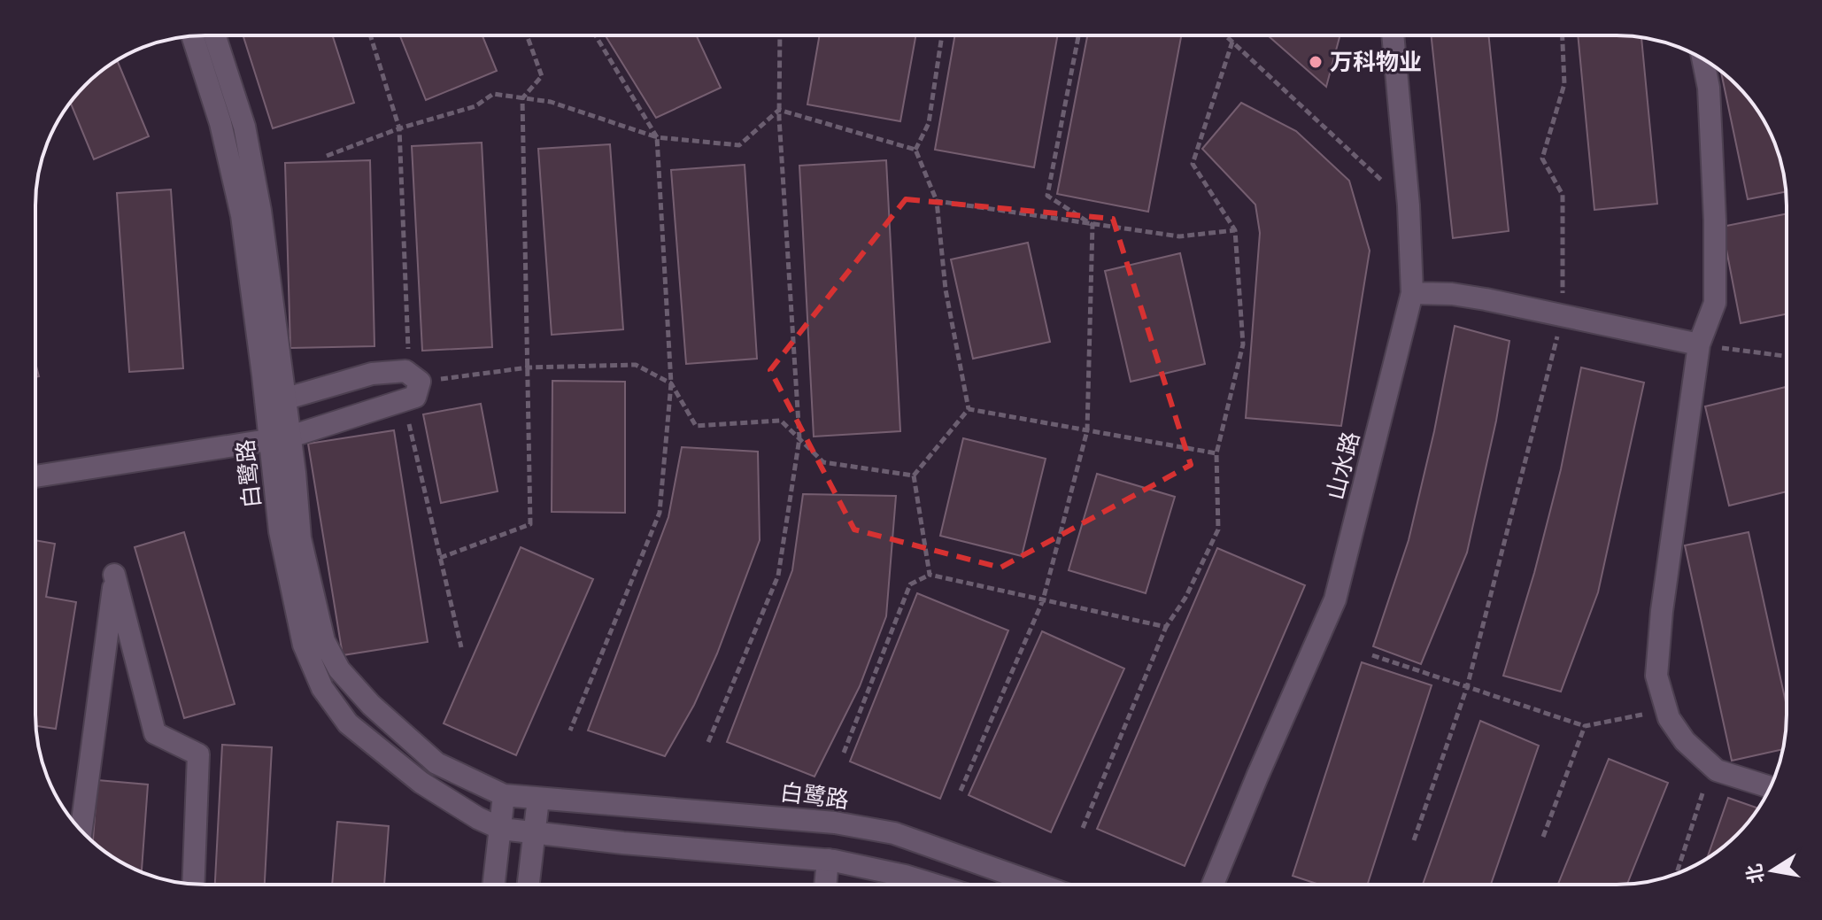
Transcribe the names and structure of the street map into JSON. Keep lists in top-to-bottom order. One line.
{"streets":{"street":["山水路","白鹭路"]},"places":["万科物业"],"north":"left"}
